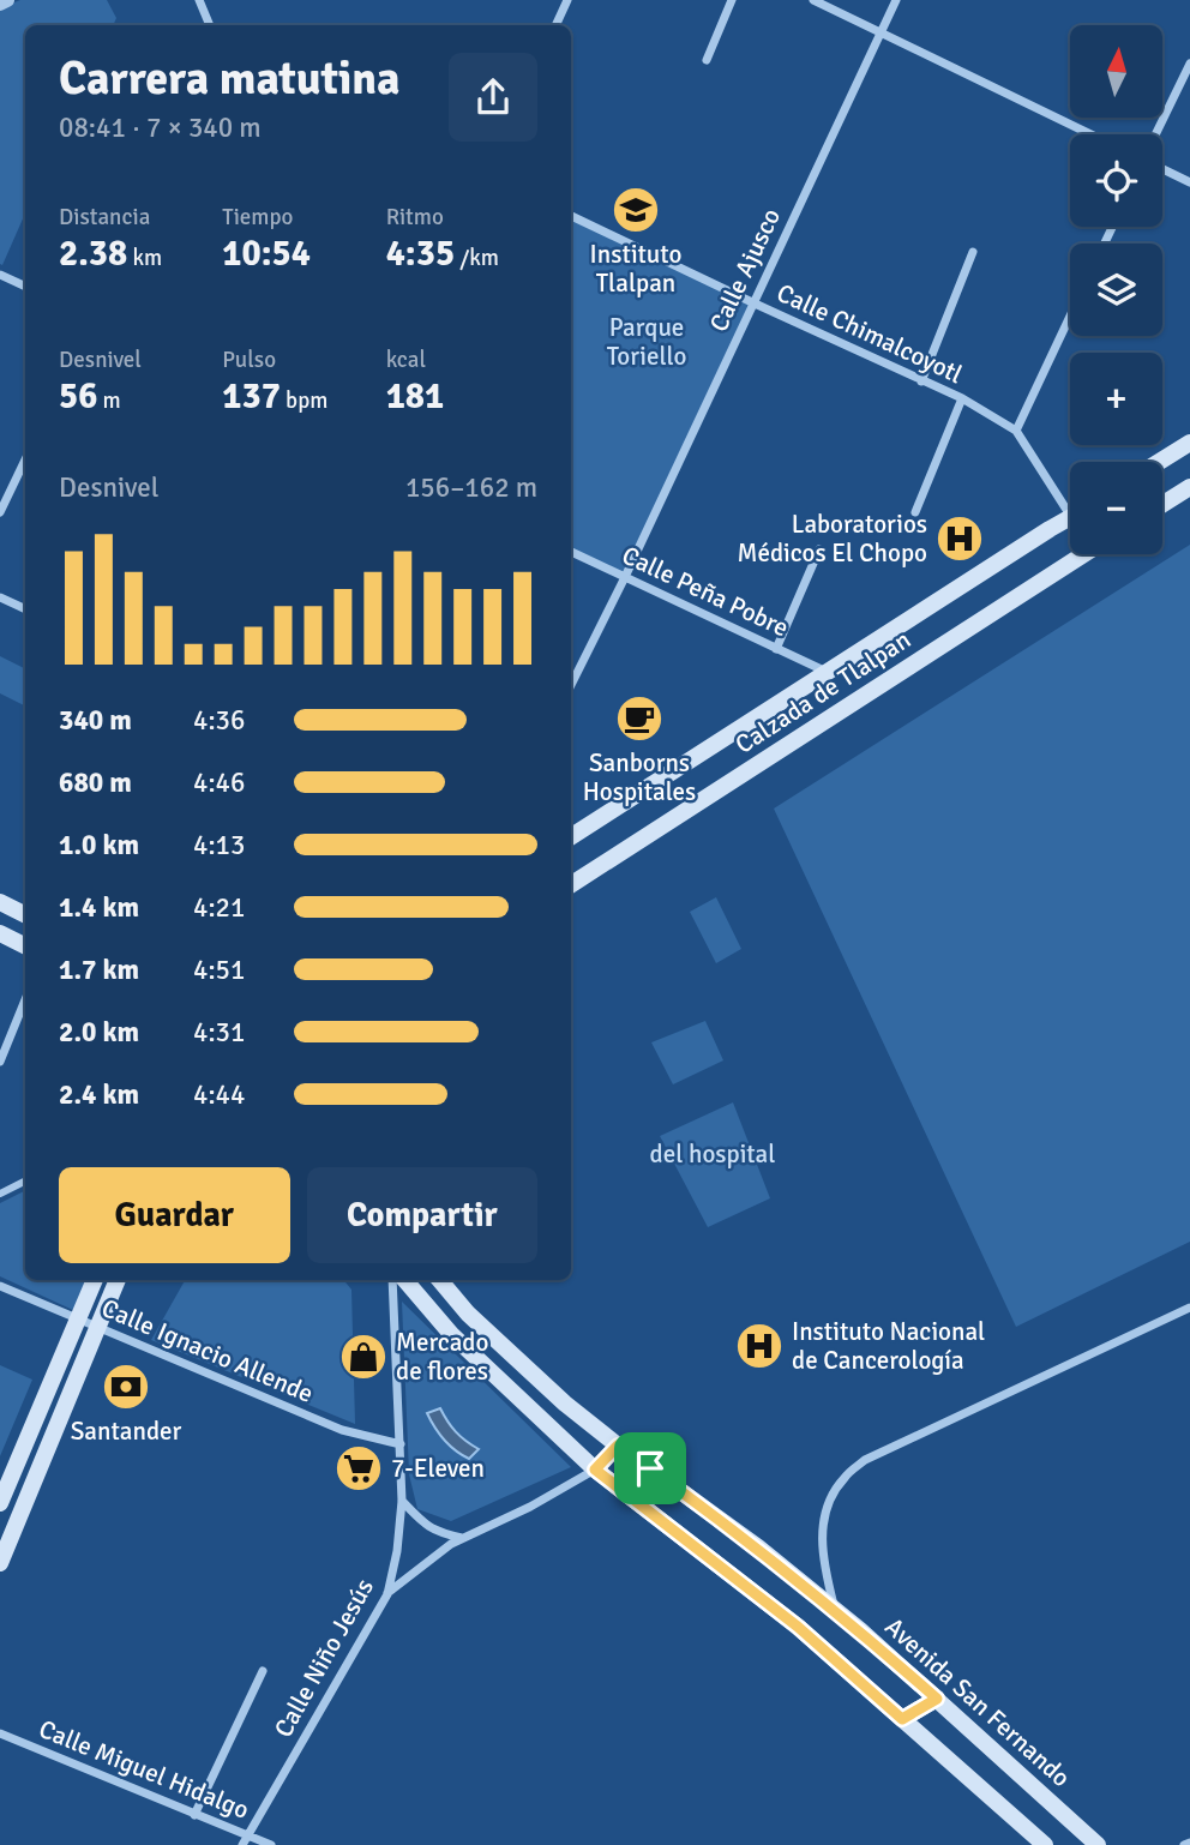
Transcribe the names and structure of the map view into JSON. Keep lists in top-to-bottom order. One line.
{"streets":{"main road":["Calzada de Tlalpan","Avenida San Fernando"],"street":["Calle Ajusco","Calle Chimalcoyotl","Calle Peña Pobre","Calle Ignacio Allende","Calle Niño Jesús","Calle Miguel Hidalgo"]},"crossings":[["Calle Ajusco","Calle Chimalcoyotl"],["Calle Ajusco","Calle Peña Pobre"],["Calle Peña Pobre","Calzada de Tlalpan"],["Calle Ignacio Allende","Calle Niño Jesús"],["Calle Niño Jesús","Calle Miguel Hidalgo"]],"parks":["Parque Toriello","del hospital"],"places":{"school or university":["Instituto Tlalpan"],"hospital":["Laboratorios Médicos El Chopo","Instituto Nacional de Cancerología"],"cafe":["Sanborns Hospitales"],"shop":["Mercado de flores"],"bank":["Santander"],"supermarket":["7-Eleven"]},"north":"top","page":{"map_buttons":["+","−"],"heading":["Carrera matutina","08:41 · 7 × 340 m"],"stats":[["Distancia","2.38 km"],["Tiempo","10:54"],["Ritmo","4:35 /km"],["Desnivel","56 m"],["Pulso","137 bpm"],["kcal","181"]],"chart":["Desnivel","156–162 m"],"list":[{"name":"340 m","note":"4:36"},{"name":"680 m","note":"4:46"},{"name":"1.0 km","note":"4:13"},{"name":"1.4 km","note":"4:21"},{"name":"1.7 km","note":"4:51"},{"name":"2.0 km","note":"4:31"},{"name":"2.4 km","note":"4:44"}],"buttons":["Guardar","Compartir"]}}
